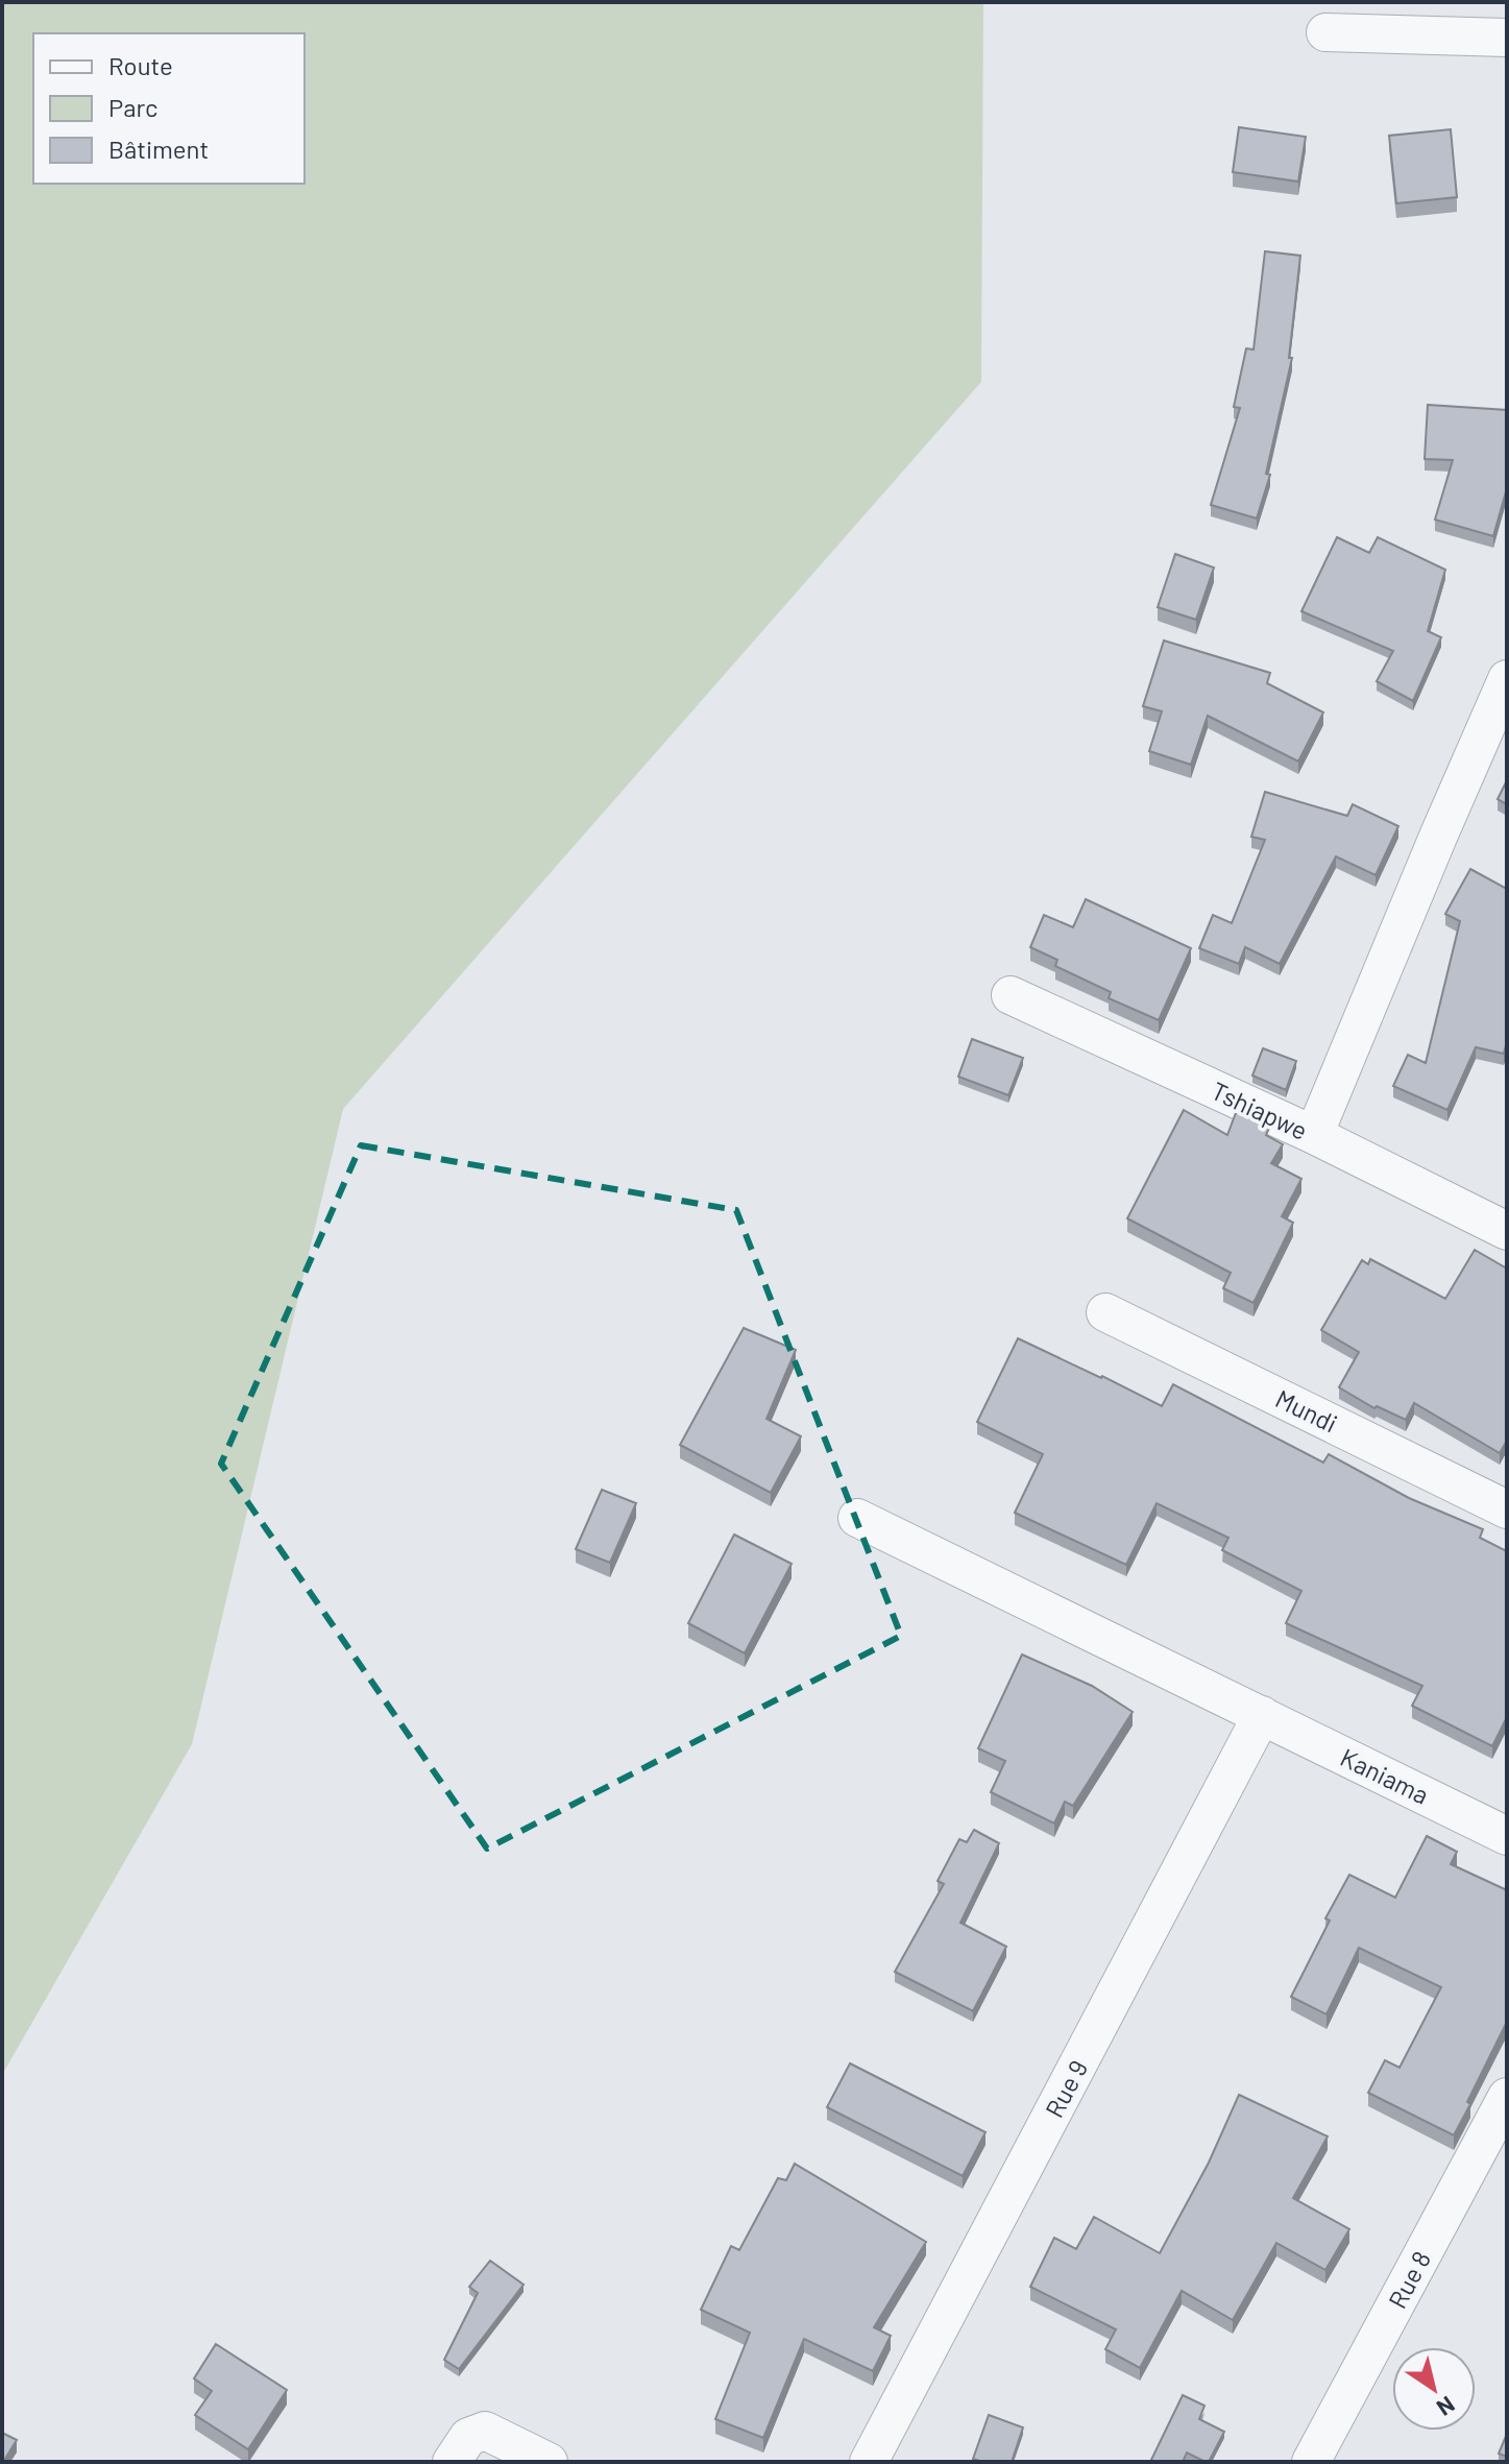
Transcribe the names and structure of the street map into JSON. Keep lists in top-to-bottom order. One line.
{"streets":{"street":["Tshiapwe","Mundi","Kaniama","Rue 9","Rue 8"]},"crossings":[["Kaniama","Rue 9"]],"legend":["Route","Parc","Bâtiment"],"north":"bottom right"}
